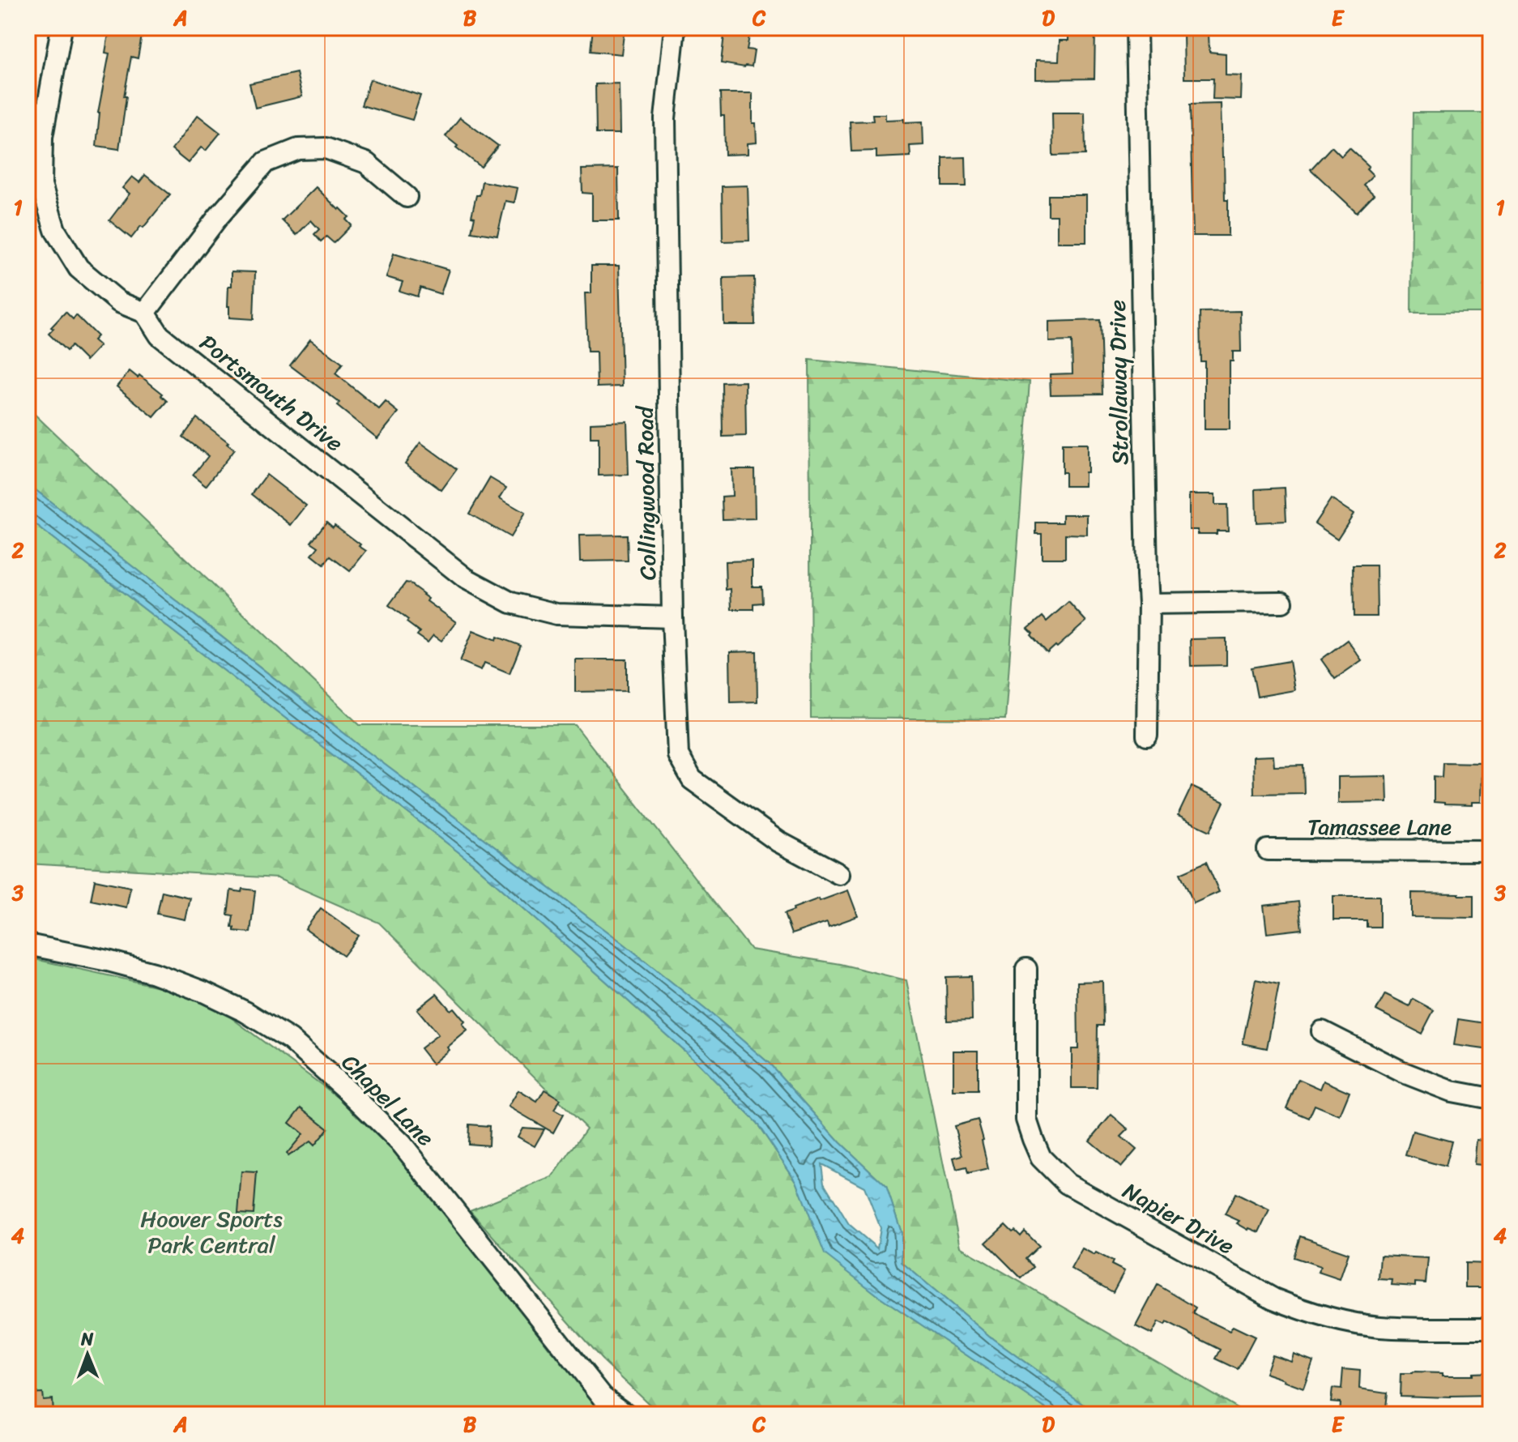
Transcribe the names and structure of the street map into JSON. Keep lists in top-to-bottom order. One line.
{"streets":{"street":["Strollaway Drive","Portsmouth Drive","Collingwood Road","Tamassee Lane","Chapel Lane","Napier Drive"]},"crossings":[["Portsmouth Drive","Collingwood Road"]],"parks":["Hoover Sports Park Central"],"north":"top","grid":{"columns":["A","B","C","D","E"],"rows":["1","2","3","4"]}}
